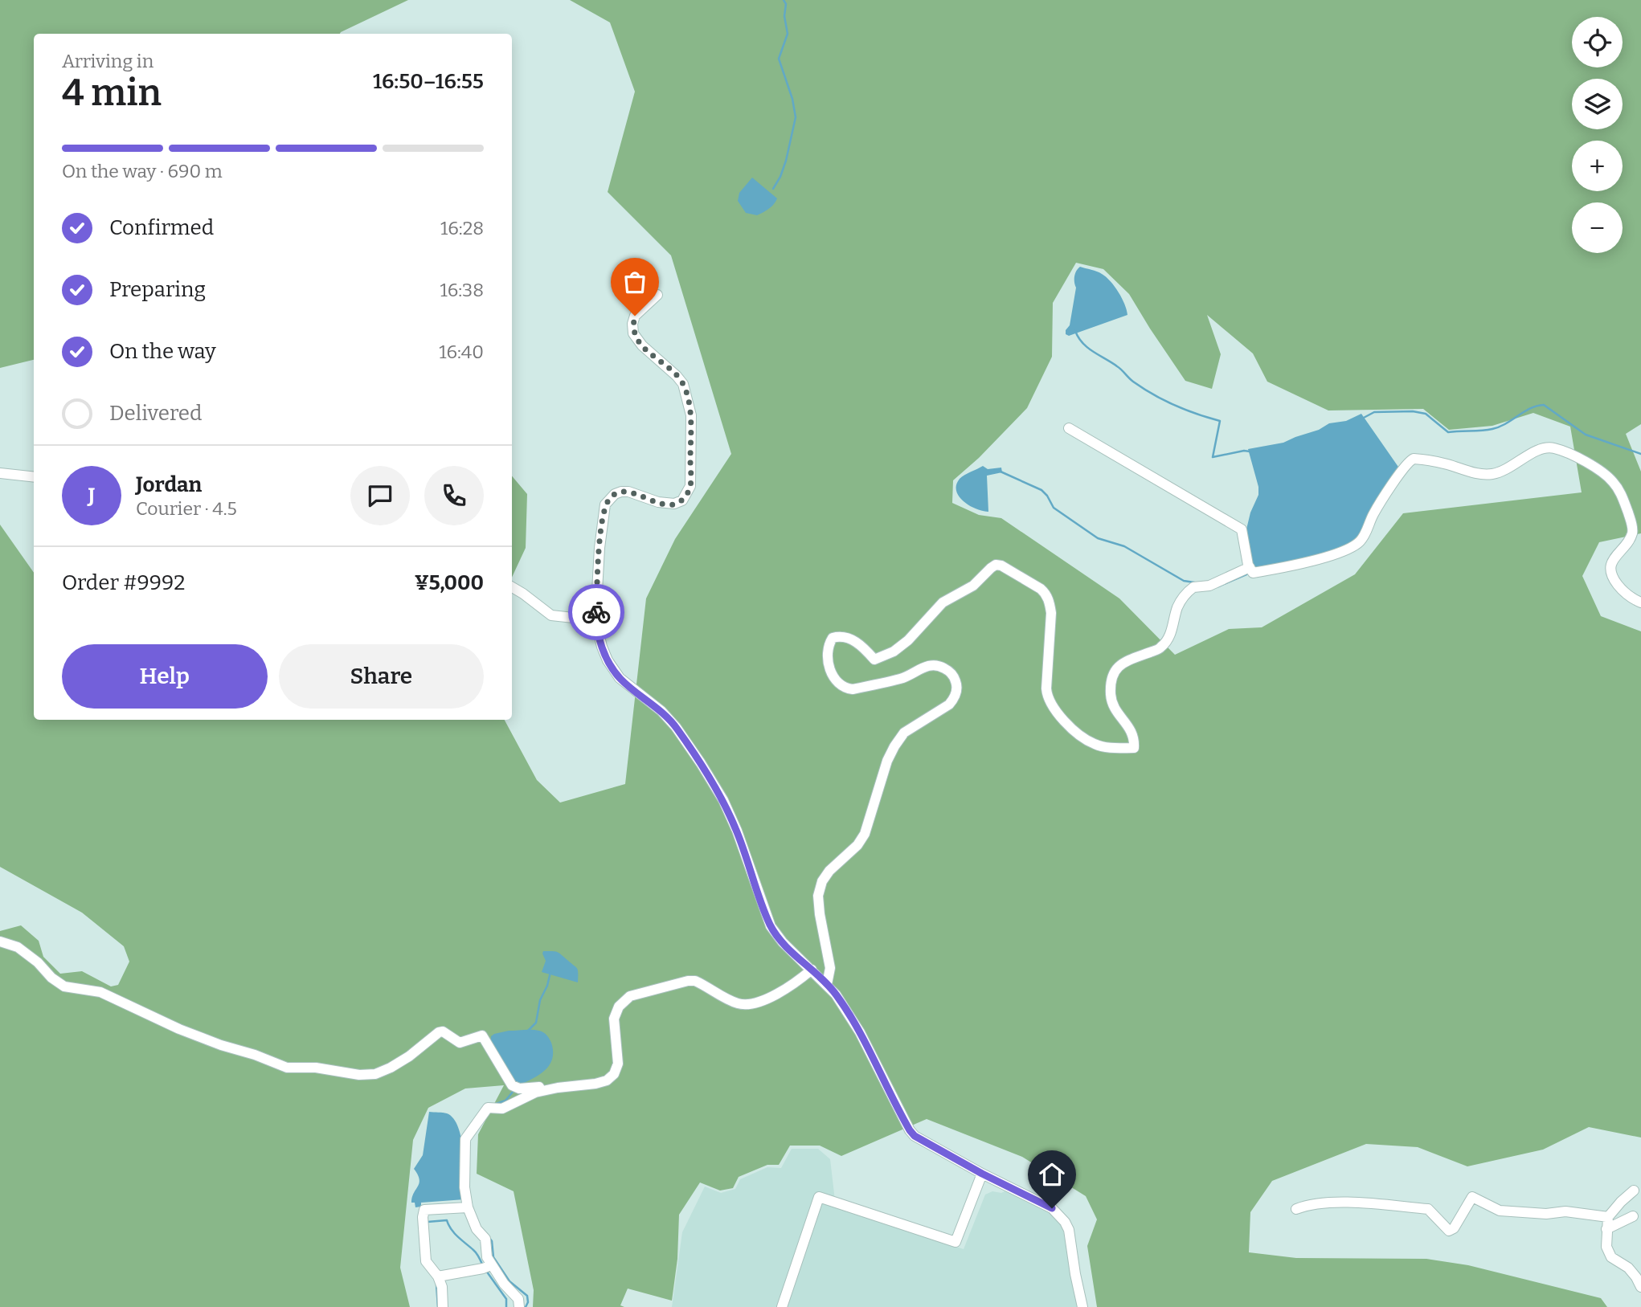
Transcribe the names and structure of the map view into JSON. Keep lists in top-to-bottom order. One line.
{"page":{"map_buttons":["+","−"],"heading":["4 min","Arriving in","16:50–16:55"],"panel":["Jordan","Courier · 4.5","Order #9992","¥5,000"],"bar":"On the way · 690 m","list":[["Confirmed","16:28"],["Preparing","16:38"],["On the way","16:40"],"Delivered"],"round":"J","buttons":["Help","Share"]}}
